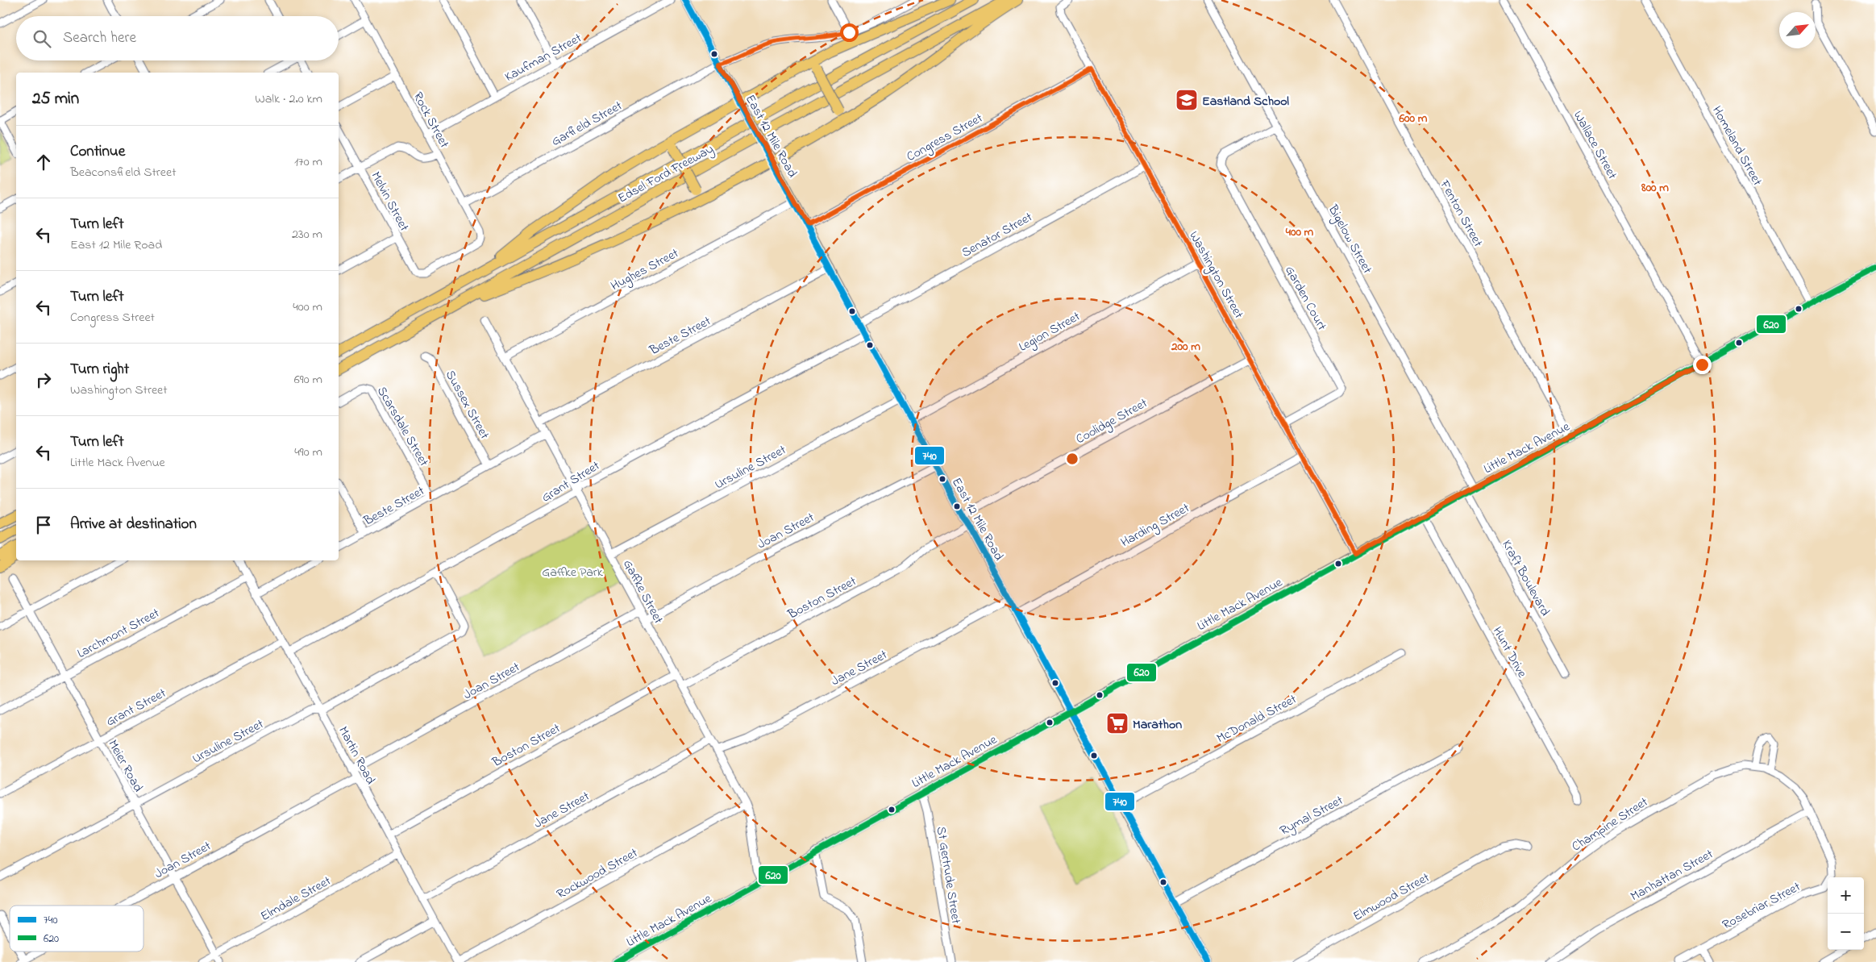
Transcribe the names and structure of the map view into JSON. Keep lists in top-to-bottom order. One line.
{"streets":{"highway":["Edsel Ford Freeway"],"main road":["East 12 Mile Road","Little Mack Avenue"],"street":["Kaufman Street","Rock Street","Garfield Street","Congress Street","Wallace Street","Homeland Street","Melvin Street","Fenton Street","Senator Street","Bigelow Street","Hughes Street","Washington Street","Garden Court","Legion Street","Beste Street","Sussex Street","Coolidge Street","Scarsdale Street","Ursuline Street","Grant Street","Harding Street","Joan Street","Kraft Boulevard","Gaffke Street","Boston Street","Larchmont Street","Hunt Drive","Jane Street","McDonald Street","Martin Road","Meier Road","Rymal Street","Champine Street","Rockwood Street","Manhattan Street","St Gertrude Street","Elmwood Street","Elmdale Street","Rosebriar Street"]},"crossings":[["Kaufman Street","Rock Street"],["Rock Street","Garfield Street"],["Rock Street","Melvin Street"],["Garfield Street","East 12 Mile Road"],["East 12 Mile Road","Congress Street"],["East 12 Mile Road","Senator Street"],["East 12 Mile Road","Hughes Street"],["East 12 Mile Road","Legion Street"],["East 12 Mile Road","Beste Street"],["East 12 Mile Road","Coolidge Street"],["East 12 Mile Road","Little Mack Avenue"],["East 12 Mile Road","Ursuline Street"],["East 12 Mile Road","Grant Street"],["East 12 Mile Road","Harding Street"],["East 12 Mile Road","Joan Street"],["East 12 Mile Road","Boston Street"],["East 12 Mile Road","Jane Street"],["East 12 Mile Road","McDonald Street"],["East 12 Mile Road","Rymal Street"],["Congress Street","Washington Street"],["Wallace Street","Little Mack Avenue"],["Homeland Street","Little Mack Avenue"],["Fenton Street","Little Mack Avenue"],["Senator Street","Washington Street"],["Bigelow Street","Garden Court"],["Bigelow Street","Little Mack Avenue"],["Bigelow Street","Kraft Boulevard"],["Hughes Street","Gaffke Street"],["Washington Street","Garden Court"],["Washington Street","Legion Street"],["Washington Street","Coolidge Street"],["Washington Street","Little Mack Avenue"],["Washington Street","Harding Street"],["Beste Street","Sussex Street"],["Beste Street","Scarsdale Street"],["Beste Street","Gaffke Street"],["Little Mack Avenue","Kraft Boulevard"],["Little Mack Avenue","Gaffke Street"],["Little Mack Avenue","Hunt Drive"],["Little Mack Avenue","St Gertrude Street"],["Ursuline Street","Grant Street"],["Ursuline Street","Gaffke Street"],["Ursuline Street","Martin Road"],["Ursuline Street","Meier Road"],["Grant Street","Gaffke Street"],["Grant Street","Martin Road"],["Grant Street","Meier Road"],["Joan Street","Gaffke Street"],["Joan Street","Martin Road"],["Joan Street","Meier Road"],["Gaffke Street","Boston Street"],["Gaffke Street","Jane Street"],["Gaffke Street","Rockwood Street"],["Boston Street","Martin Road"],["Larchmont Street","Martin Road"],["Larchmont Street","Meier Road"],["Jane Street","Martin Road"],["Martin Road","Rockwood Street"],["Martin Road","Elmdale Street"],["Meier Road","Elmdale Street"],["Champine Street","Manhattan Street"],["Champine Street","Rosebriar Street"],["Manhattan Street","Rosebriar Street"]],"parks":["Gaffke Park"],"places":{"school or university":["Eastland School"],"supermarket":["Marathon"]},"lines":["transit line 740","transit line 620"],"legend":["740","620"],"north":"top right","page":{"search":"Search here","heading":["25 min","Walk · 2.0 km"],"list":[["Continue","Beaconsfield Street","170 m"],["Turn left","East 12 Mile Road","230 m"],["Turn left","Congress Street","400 m"],["Turn right","Washington Street","690 m"],["Turn left","Little Mack Avenue","490 m"],"Arrive at destination"],"map_buttons":["+","−"]},"rings":["600 m","800 m","400 m","200 m"]}
